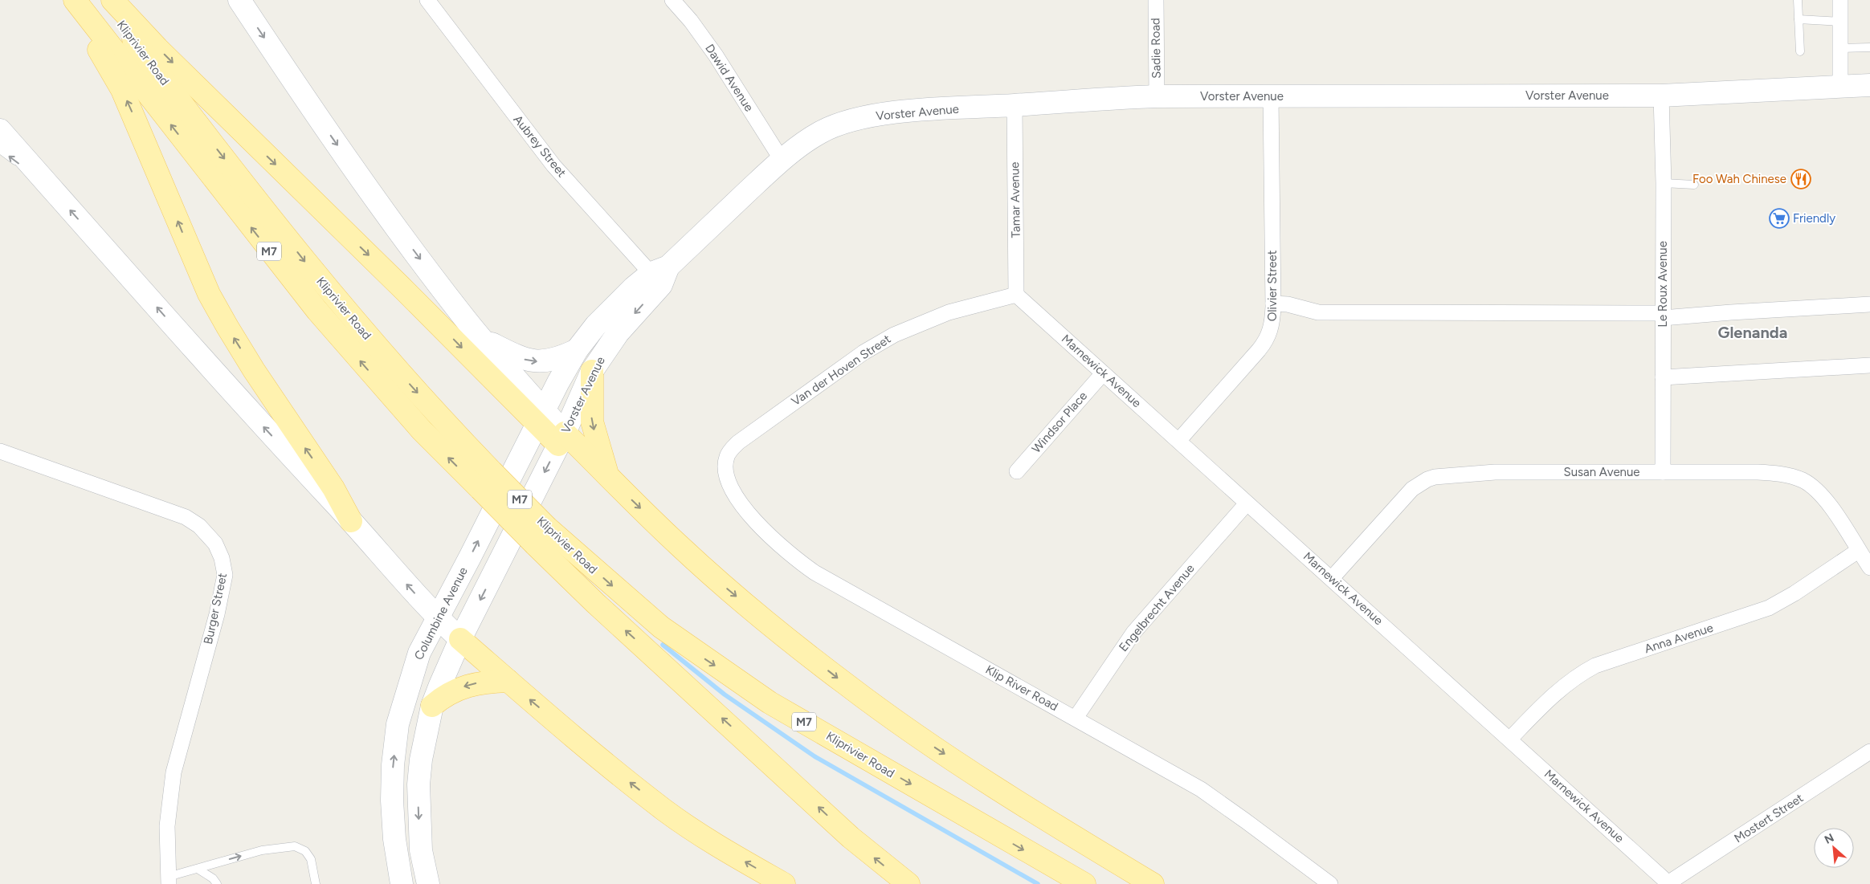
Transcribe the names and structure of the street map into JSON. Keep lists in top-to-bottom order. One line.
{"streets":{"main road":["Kliprivier Road","Vorster Avenue","M7","Columbine Avenue"],"street":["Sadie Road","Dawid Avenue","Aubrey Street","Tamar Avenue","Le Roux Avenue","Olivier Street","Van der Hoven Street","Marnewick Avenue","Windsor Place","Susan Avenue","Engelbrecht Avenue","Burger Street","Anna Avenue","Klip River Road","Mostert Street"]},"crossings":[["Sadie Road","Vorster Avenue"],["Dawid Avenue","Vorster Avenue"],["Vorster Avenue","Aubrey Street"],["Vorster Avenue","Tamar Avenue"],["Vorster Avenue","Le Roux Avenue"],["Vorster Avenue","Olivier Street"],["Vorster Avenue","Columbine Avenue"],["Tamar Avenue","Van der Hoven Street"],["Tamar Avenue","Marnewick Avenue"],["Le Roux Avenue","Susan Avenue"],["Olivier Street","Marnewick Avenue"],["Van der Hoven Street","Marnewick Avenue"],["Van der Hoven Street","Klip River Road"],["Marnewick Avenue","Windsor Place"],["Marnewick Avenue","Susan Avenue"],["Marnewick Avenue","Engelbrecht Avenue"],["Marnewick Avenue","Anna Avenue"],["Marnewick Avenue","Mostert Street"],["Susan Avenue","Anna Avenue"],["Engelbrecht Avenue","Klip River Road"]],"districts":["Glenanda"],"places":{"restaurant":["Foo Wah Chinese"],"supermarket":["Friendly"]},"north":"top left"}
